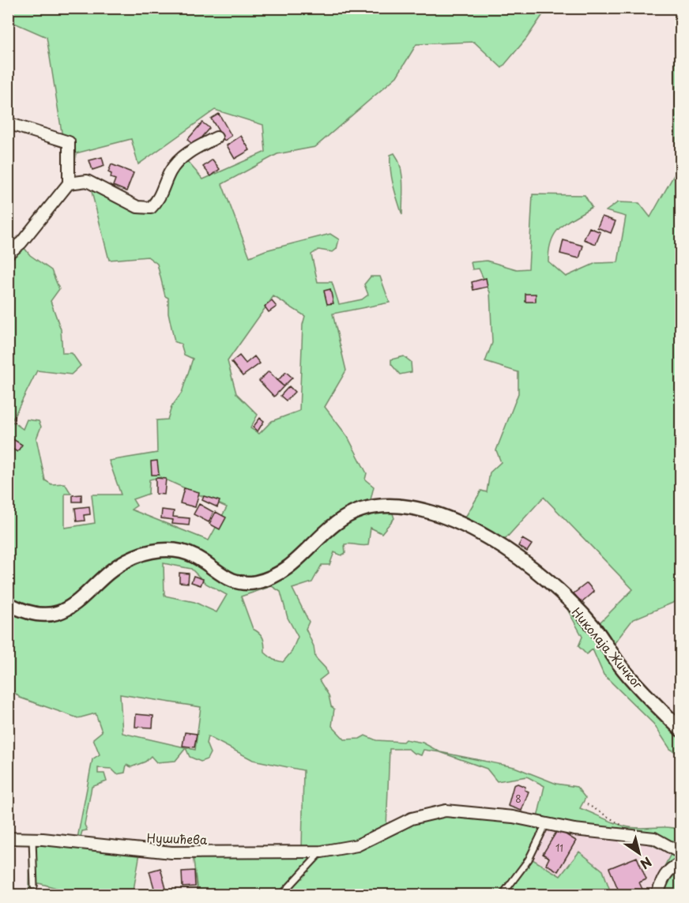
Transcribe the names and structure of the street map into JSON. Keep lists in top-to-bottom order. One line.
{"streets":{"street":["Николаја Жичког","Нушићева"]},"house_numbers":["8","11"],"north":"bottom right"}
